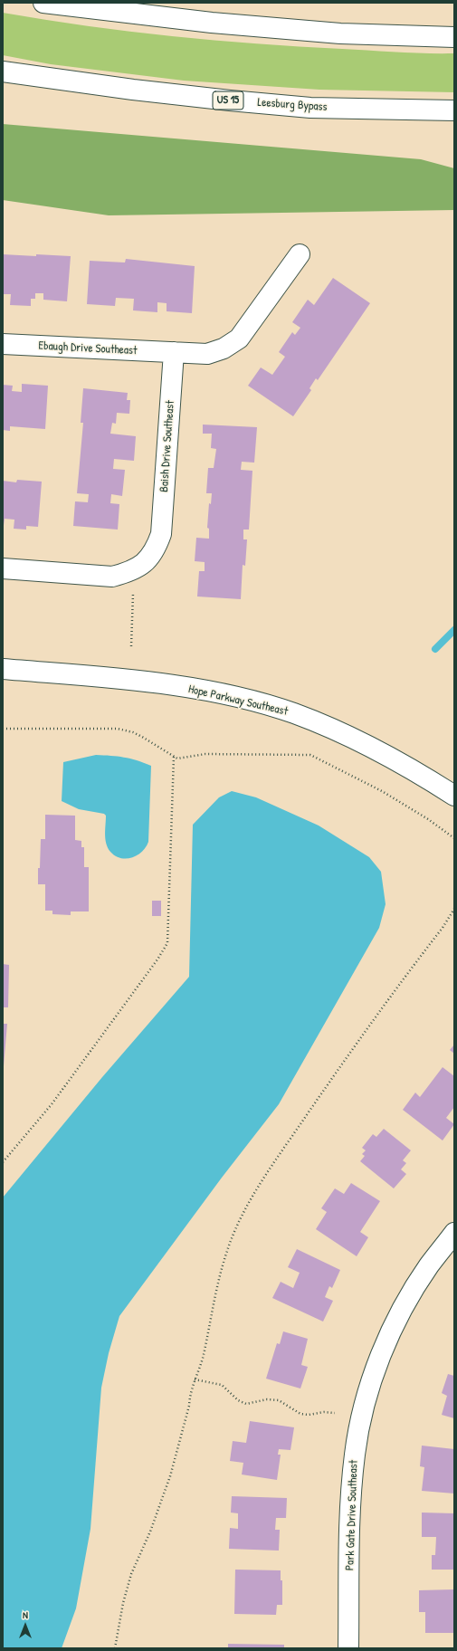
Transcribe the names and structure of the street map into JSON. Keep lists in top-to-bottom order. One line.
{"streets":{"main road":["US 15","Leesburg Bypass","Ebaugh Drive Southeast","Baish Drive Southeast","Hope Parkway Southeast","Park Gate Drive Southeast"]},"crossings":[["Ebaugh Drive Southeast","Baish Drive Southeast"]],"north":"top"}
